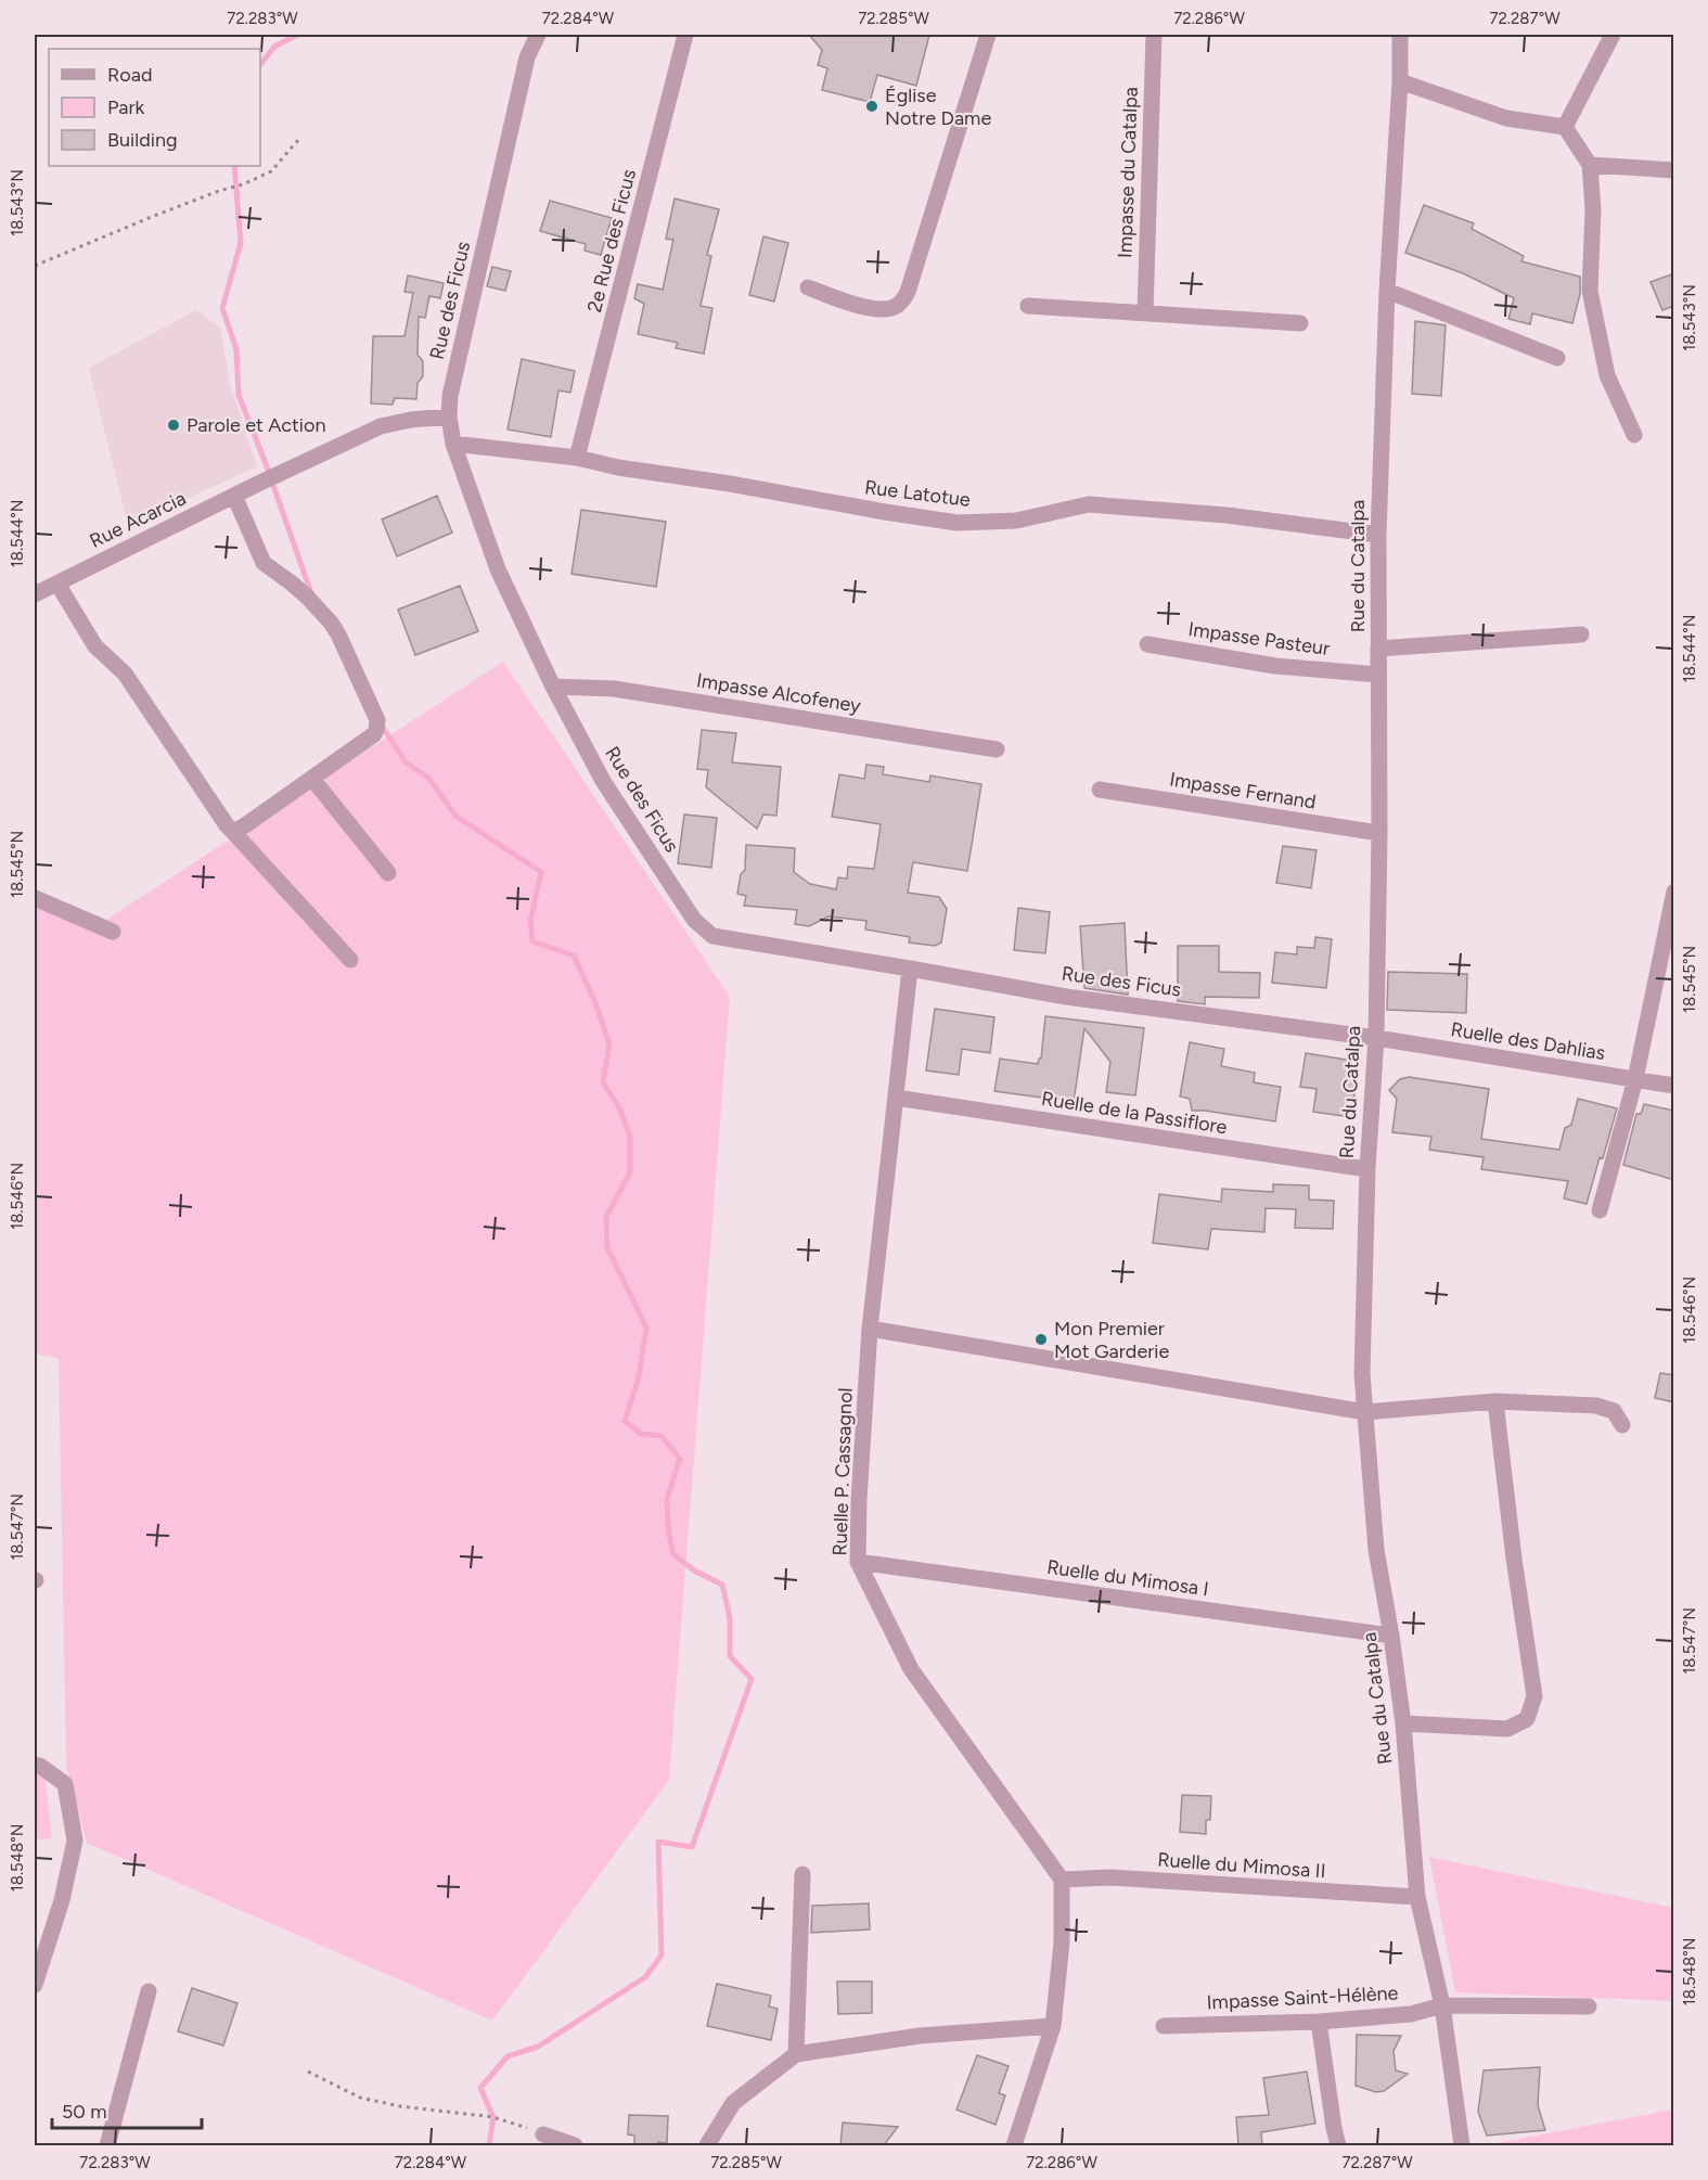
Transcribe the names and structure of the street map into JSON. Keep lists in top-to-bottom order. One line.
{"streets":{"street":["Impasse du Catalpa","2e Rue des Ficus","Rue des Ficus","Rue Latotue","Rue Acarcia","Rue du Catalpa","Impasse Pasteur","Impasse Alcofeney","Impasse Fernand","Ruelle des Dahlias","Ruelle de la Passiflore","Ruelle P. Cassagnol","Ruelle du Mimosa I","Ruelle du Mimosa II","Impasse Saint-Hélène"]},"crossings":[["2e Rue des Ficus","Rue Latotue"],["Rue des Ficus","Rue Latotue"],["Rue des Ficus","Rue Acarcia"],["Rue des Ficus","Rue du Catalpa"],["Rue des Ficus","Impasse Alcofeney"],["Rue des Ficus","Ruelle des Dahlias"],["Rue des Ficus","Ruelle P. Cassagnol"],["Rue Latotue","Rue du Catalpa"],["Rue du Catalpa","Impasse Pasteur"],["Rue du Catalpa","Impasse Fernand"],["Rue du Catalpa","Ruelle des Dahlias"],["Rue du Catalpa","Ruelle de la Passiflore"],["Rue du Catalpa","Ruelle du Mimosa I"],["Rue du Catalpa","Ruelle du Mimosa II"],["Rue du Catalpa","Impasse Saint-Hélène"],["Ruelle de la Passiflore","Ruelle P. Cassagnol"],["Ruelle P. Cassagnol","Ruelle du Mimosa I"],["Ruelle P. Cassagnol","Ruelle du Mimosa II"]],"places":["Église Notre Dame","Parole et Action","Mon Premier Mot Garderie"],"legend":["Road","Park","Building"],"scale_bar":"50 m","coordinates":["72.283°W","72.284°W","72.285°W","72.286°W","72.287°W","18.543°N","18.544°N","18.545°N","18.546°N","18.547°N","18.548°N"]}
